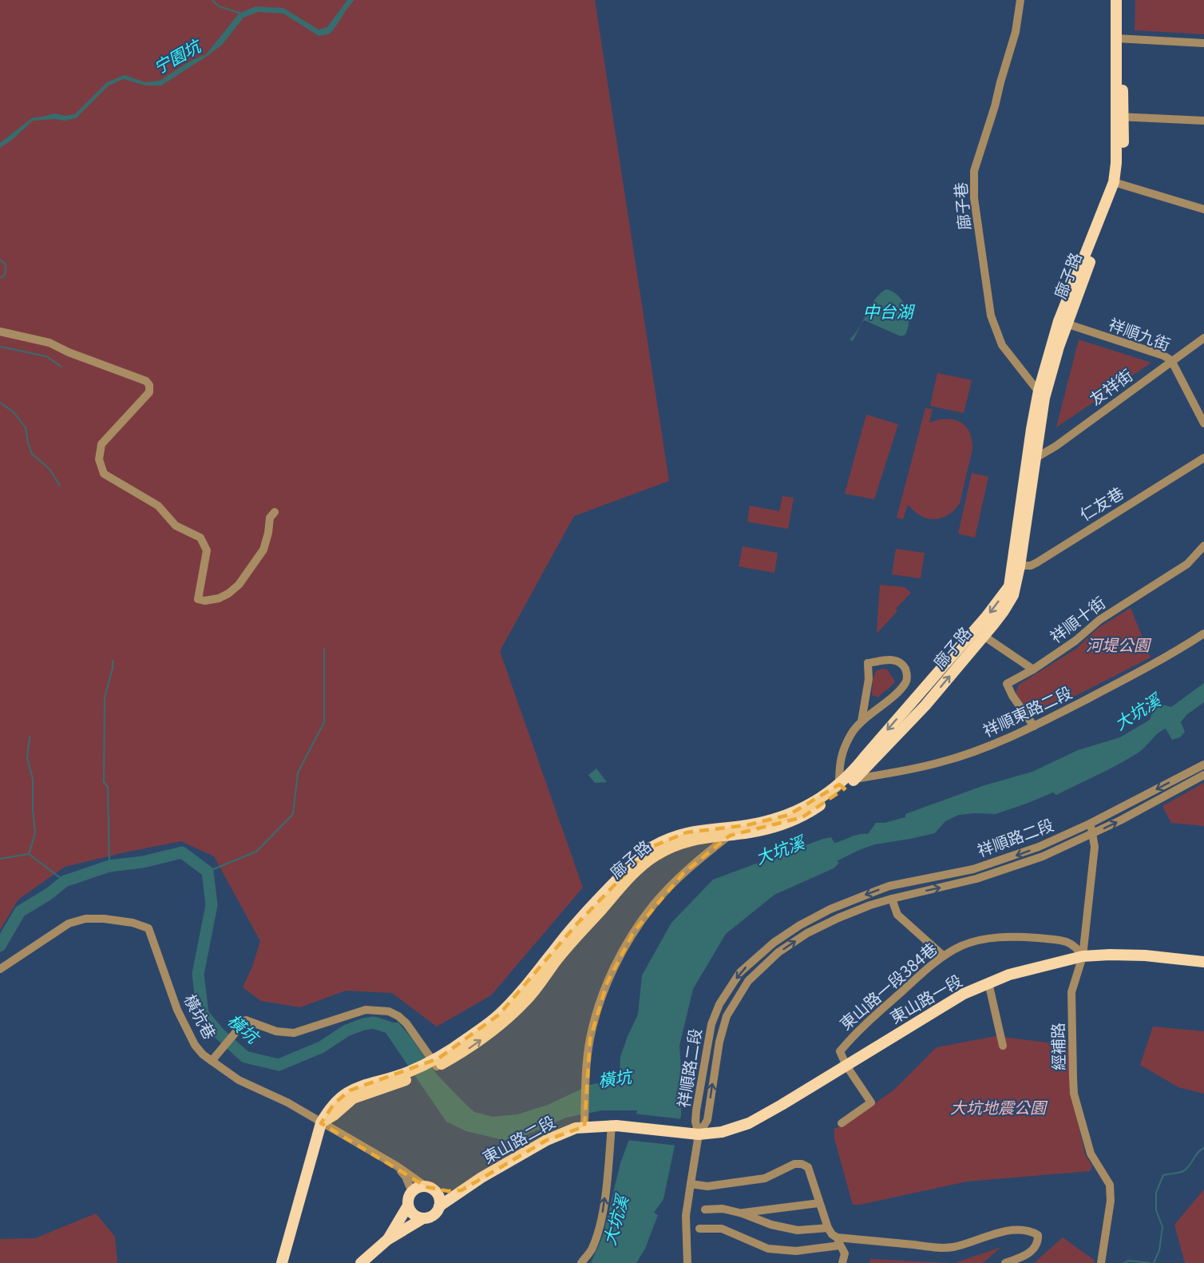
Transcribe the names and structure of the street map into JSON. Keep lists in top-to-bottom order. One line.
{"streets":{"main road":["廍子路","東山路一段","東山路二段"],"street":["廍子巷","祥順九街","友祥街","仁友巷","祥順十街","祥順東路二段","祥順路二段","東山路一段384巷","橫坑巷","經補路"]},"crossings":[["廍子巷","廍子路"],["廍子路","祥順九街"],["廍子路","友祥街"],["廍子路","仁友巷"],["廍子路","祥順東路二段"],["祥順九街","友祥街"],["祥順十街","祥順東路二段"],["祥順路二段","東山路一段"],["祥順路二段","經補路"],["東山路一段384巷","東山路一段"],["東山路一段384巷","經補路"],["東山路一段","經補路"],["東山路一段","東山路二段"],["橫坑巷","東山路二段"]],"water":["宁園坑","中台湖","大坑溪","橫坑"],"parks":["河堤公園","大坑地震公園"]}
